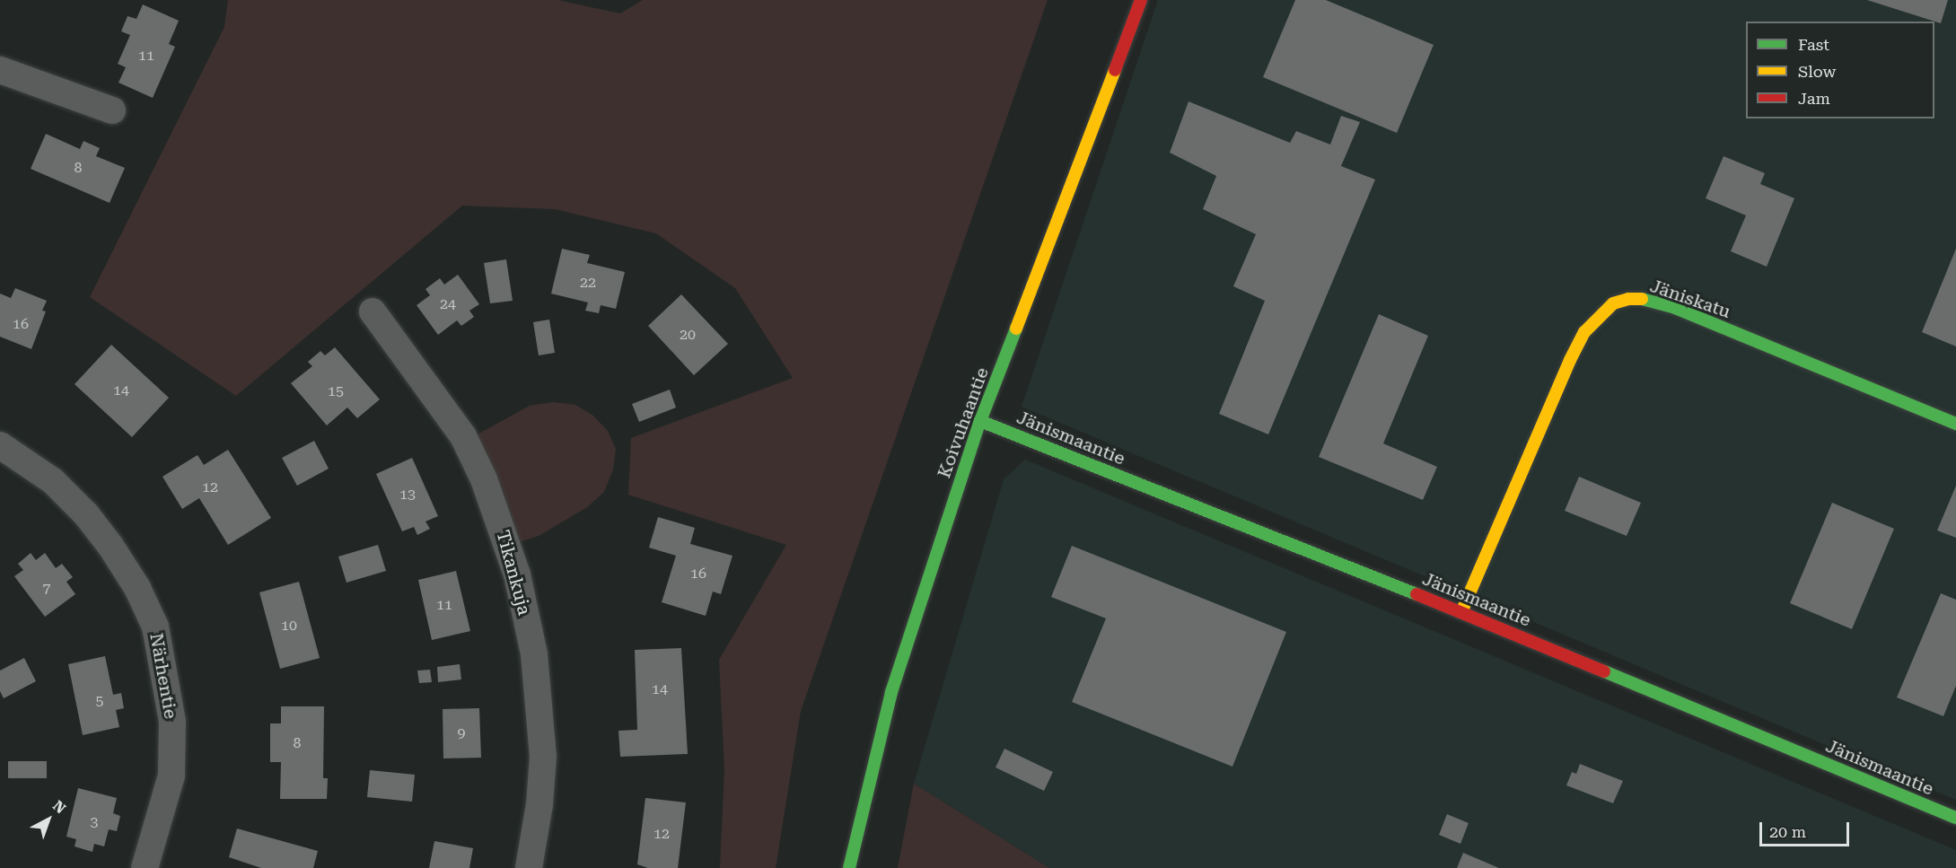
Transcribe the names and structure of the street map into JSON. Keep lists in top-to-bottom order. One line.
{"streets":{"street":["Jäniskatu","Koivuhaantie","Jänismaantie","Tikankuja","Närhentie"]},"crossings":[["Jäniskatu","Jänismaantie"],["Koivuhaantie","Jänismaantie"]],"house_numbers":["11","8","22","24","16","20","14","15","12","13","16","7","11","10","14","5","9","8","3","12"],"legend":["Fast","Slow","Jam"],"scale_bar":"20 m","north":"top right"}
